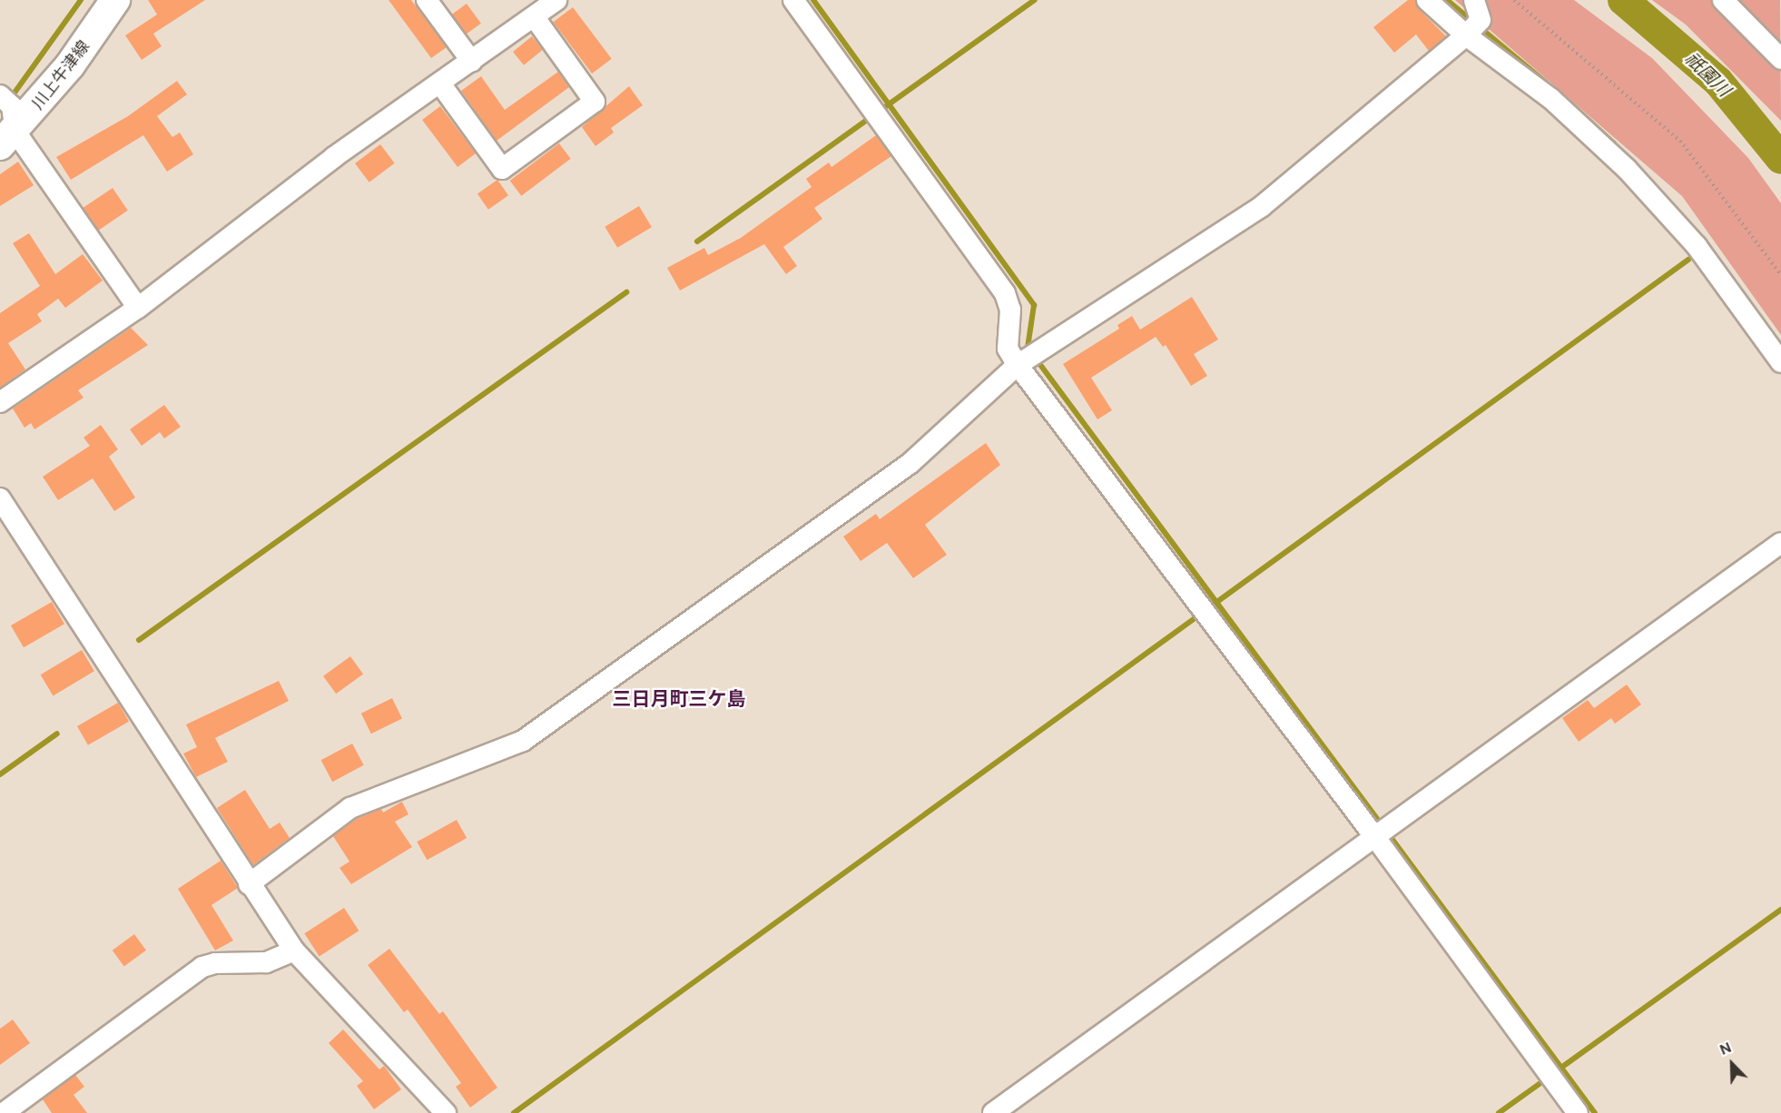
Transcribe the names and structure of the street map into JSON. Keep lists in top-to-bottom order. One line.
{"streets":{"main road":["川上牛津線"]},"districts":["三日月町三ケ島"],"water":["祇園川"],"north":"top left"}
